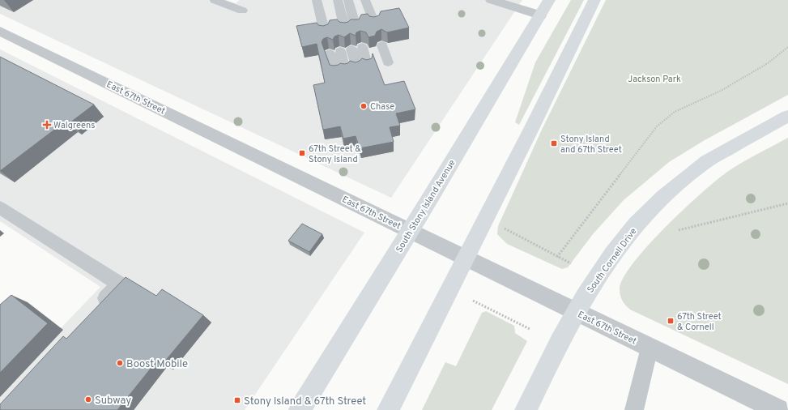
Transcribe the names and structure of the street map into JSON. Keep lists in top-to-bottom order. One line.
{"streets":{"main road":["South Stony Island Avenue","South Cornell Drive"],"street":["East 67th Street"]},"crossings":[["East 67th Street","South Stony Island Avenue"],["East 67th Street","South Cornell Drive"]],"parks":["Jackson Park"],"places":{"other":["Chase","Boost Mobile","Subway"],"health":["Walgreens"],"transit":["Stony Island and 67th Street","67th Street & Stony Island","67th Street & Cornell","Stony Island & 67th Street"]}}
